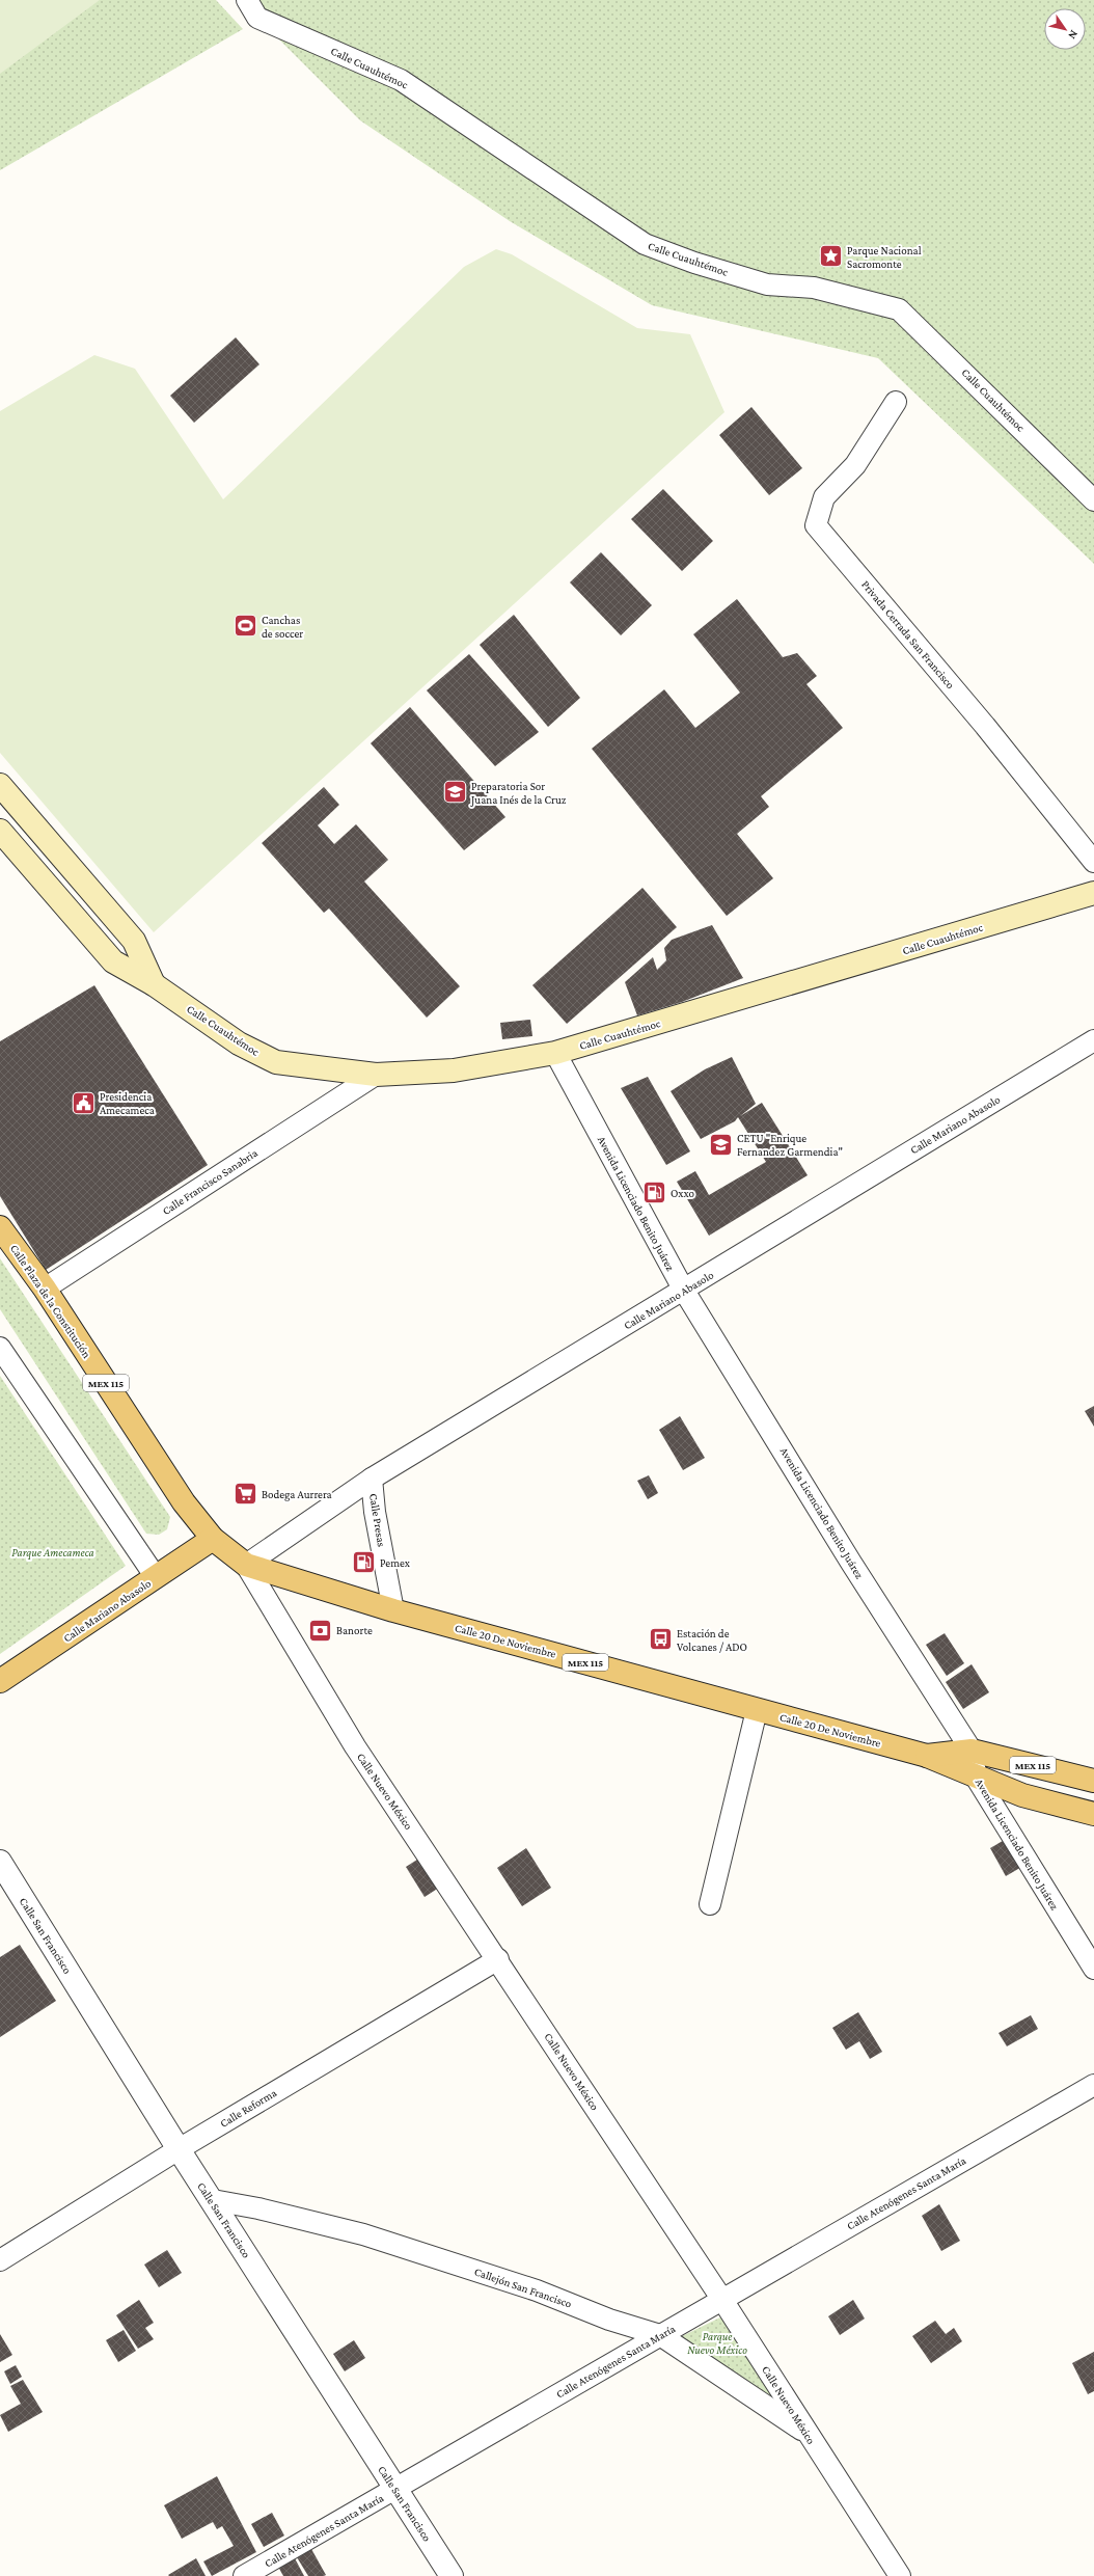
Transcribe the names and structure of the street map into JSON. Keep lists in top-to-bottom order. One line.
{"streets":{"main road":["Calle Cuauhtémoc","Calle Mariano Abasolo","Calle Plaza de la Constitución","MEX 115","Calle 20 De Noviembre"],"street":["Privada Cerrada San Francisco","Calle Francisco Sanabria","Avenida Licenciado Benito Juárez","Calle Presas","Calle Nuevo México","Calle San Francisco","Calle Reforma","Calle Atenógenes Santa María","Callejón San Francisco"]},"crossings":[["Calle Cuauhtémoc","Calle Francisco Sanabria"],["Calle Cuauhtémoc","Avenida Licenciado Benito Juárez"],["Calle Mariano Abasolo","Avenida Licenciado Benito Juárez"],["Calle Mariano Abasolo","Calle Plaza de la Constitución"],["Calle Mariano Abasolo","Calle Presas"],["Calle Mariano Abasolo","Calle 20 De Noviembre"],["Calle Mariano Abasolo","Calle Nuevo México"],["Calle Francisco Sanabria","Calle Plaza de la Constitución"],["Avenida Licenciado Benito Juárez","Calle 20 De Noviembre"],["Calle Plaza de la Constitución","Calle 20 De Noviembre"],["Calle Presas","Calle 20 De Noviembre"],["Calle 20 De Noviembre","Calle Nuevo México"],["Calle Nuevo México","Calle Reforma"],["Calle Nuevo México","Calle Atenógenes Santa María"],["Calle Nuevo México","Callejón San Francisco"],["Calle San Francisco","Calle Reforma"],["Calle San Francisco","Calle Atenógenes Santa María"],["Calle San Francisco","Callejón San Francisco"],["Calle Atenógenes Santa María","Callejón San Francisco"]],"parks":["Parque Amecameca","Parque Nuevo México"],"places":{"place":["Parque Nacional Sacromonte"],"sports":["Canchas de soccer"],"school or university":["Preparatoria Sor Juana Inés de la Cruz","CETU \"Enrique Fernandez Garmendia\""],"public building":["Presidencia Amecameca"],"fuel station":["Oxxo","Pemex"],"supermarket":["Bodega Aurrera"],"bank":["Banorte"],"bus stop":["Estación de Volcanes / ADO"]},"north":"bottom right"}
